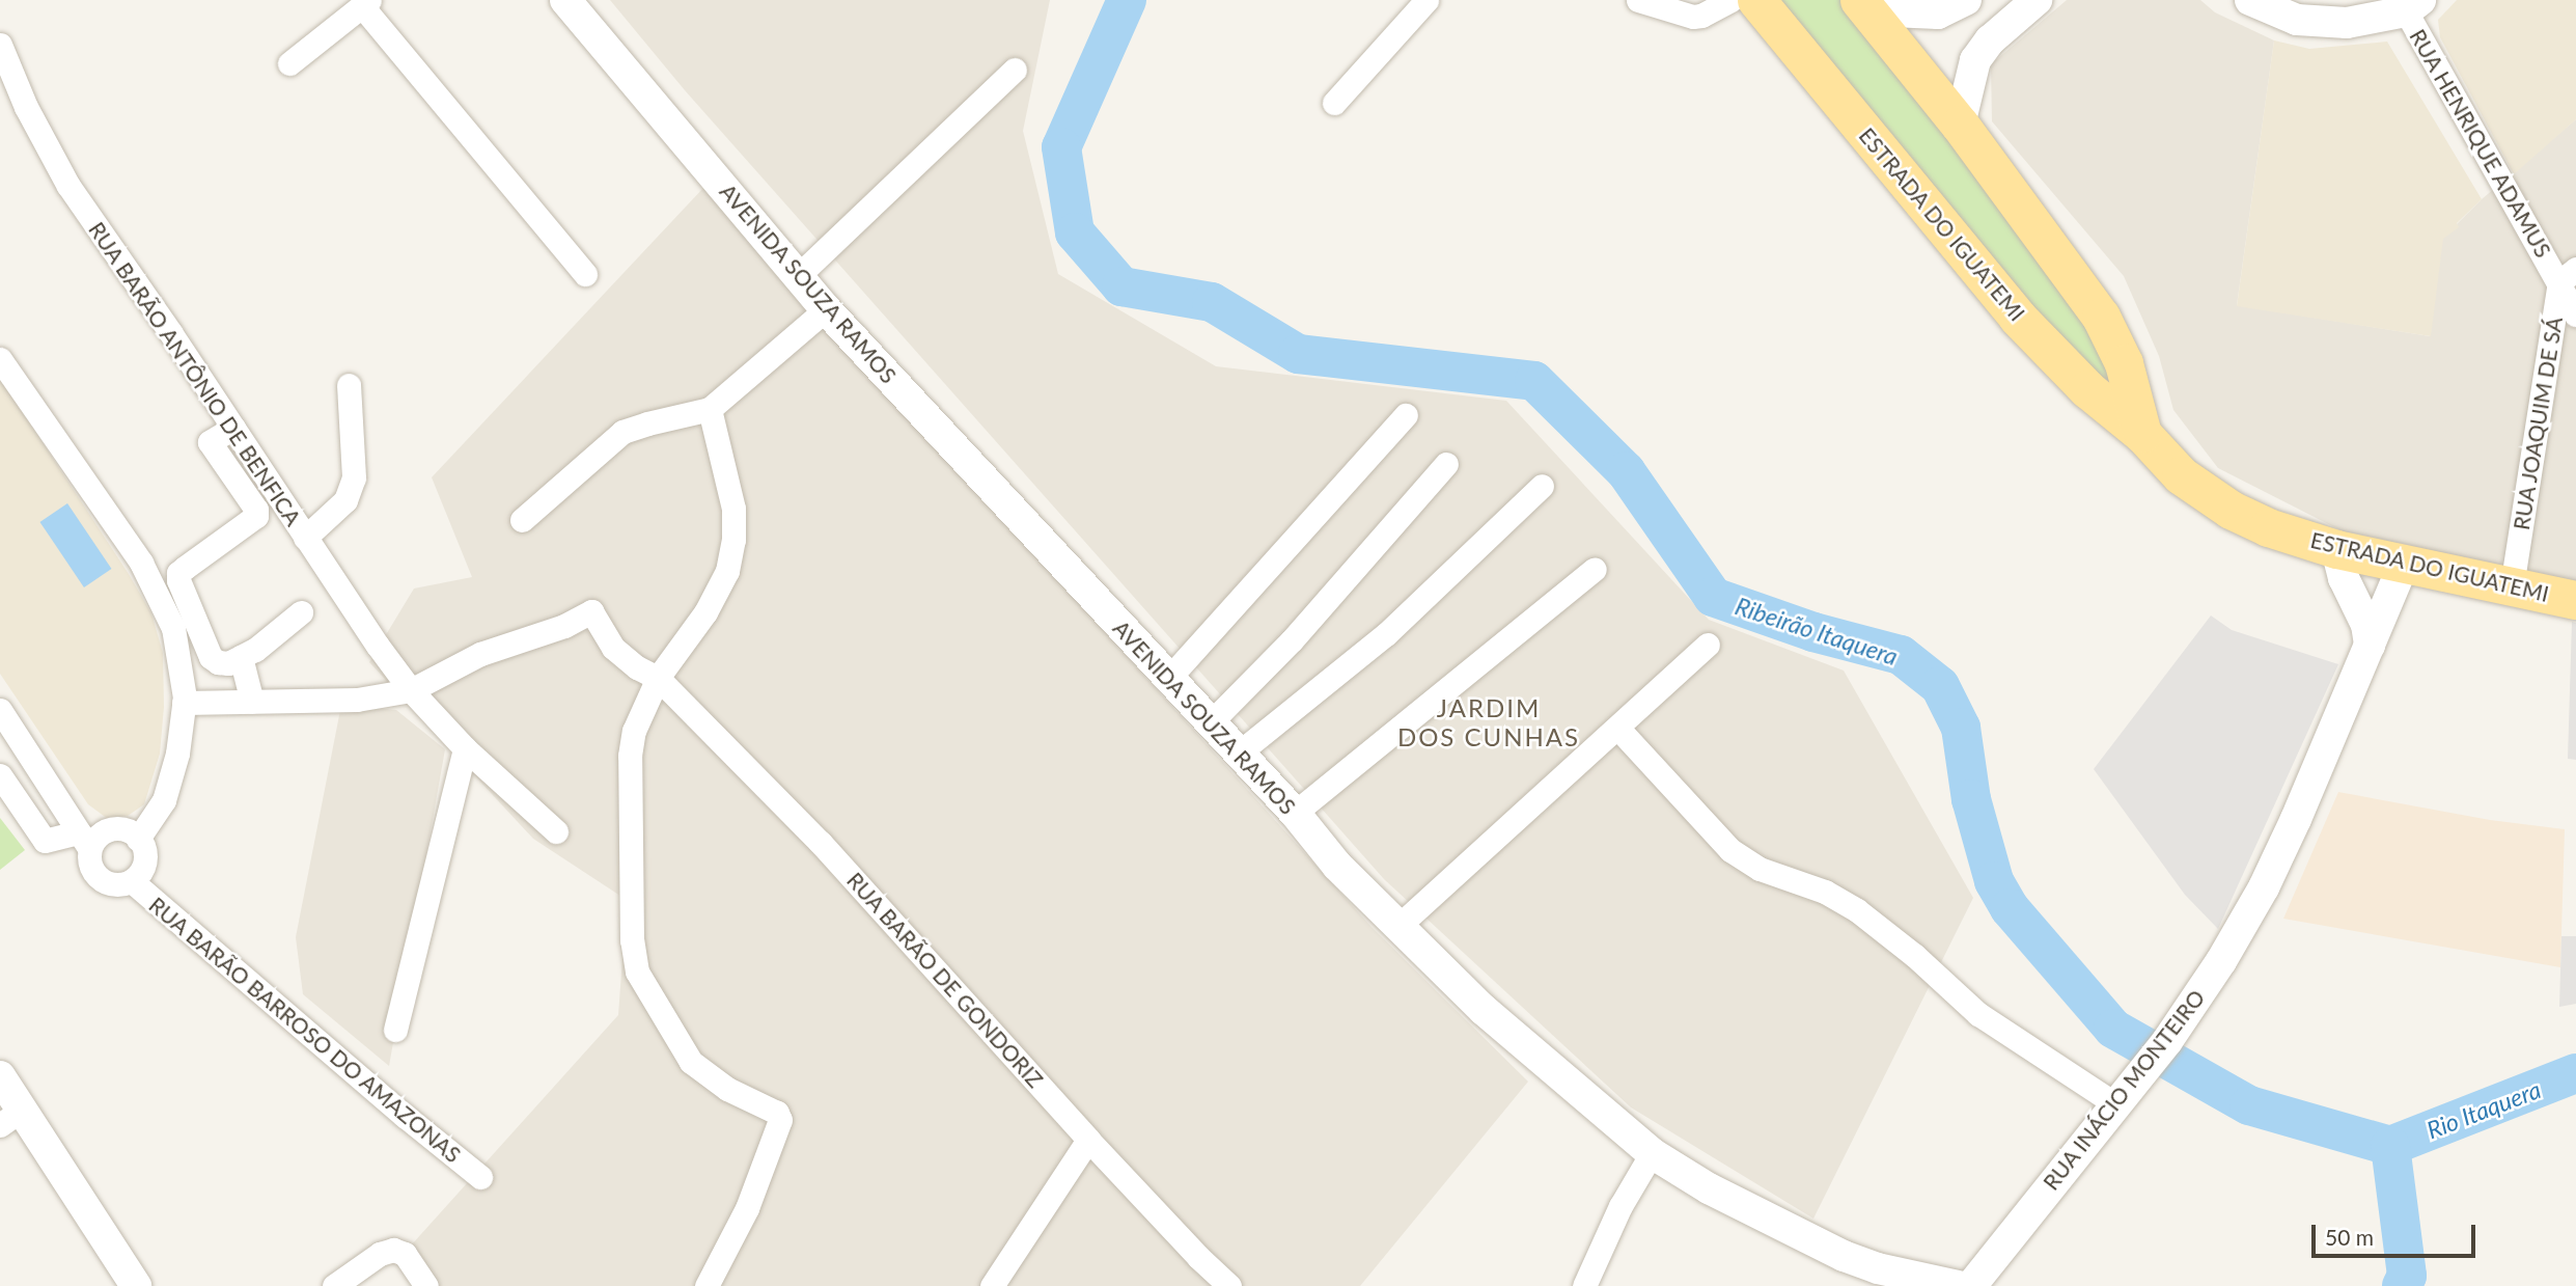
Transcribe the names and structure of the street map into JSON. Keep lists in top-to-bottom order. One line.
{"streets":{"main road":["ESTRADA DO IGUATEMI"],"street":["RUA HENRIQUE ADAMUS","AVENIDA SOUZA RAMOS","RUA BARÃO ANTÔNIO DE BENFICA","RUA JOAQUIM DE SÁ","RUA BARÃO DE GONDORIZ","RUA BARÃO BARROSO DO AMAZONAS","RUA INÁCIO MONTEIRO"]},"crossings":[["RUA HENRIQUE ADAMUS","RUA JOAQUIM DE SÁ"],["ESTRADA DO IGUATEMI","RUA JOAQUIM DE SÁ"],["ESTRADA DO IGUATEMI","RUA INÁCIO MONTEIRO"],["RUA BARÃO ANTÔNIO DE BENFICA","RUA BARÃO DE GONDORIZ"]],"districts":["JARDIM DOS CUNHAS"],"water":["Ribeirão Itaquera","Rio Itaquera"],"scale_bar":"50 m"}
